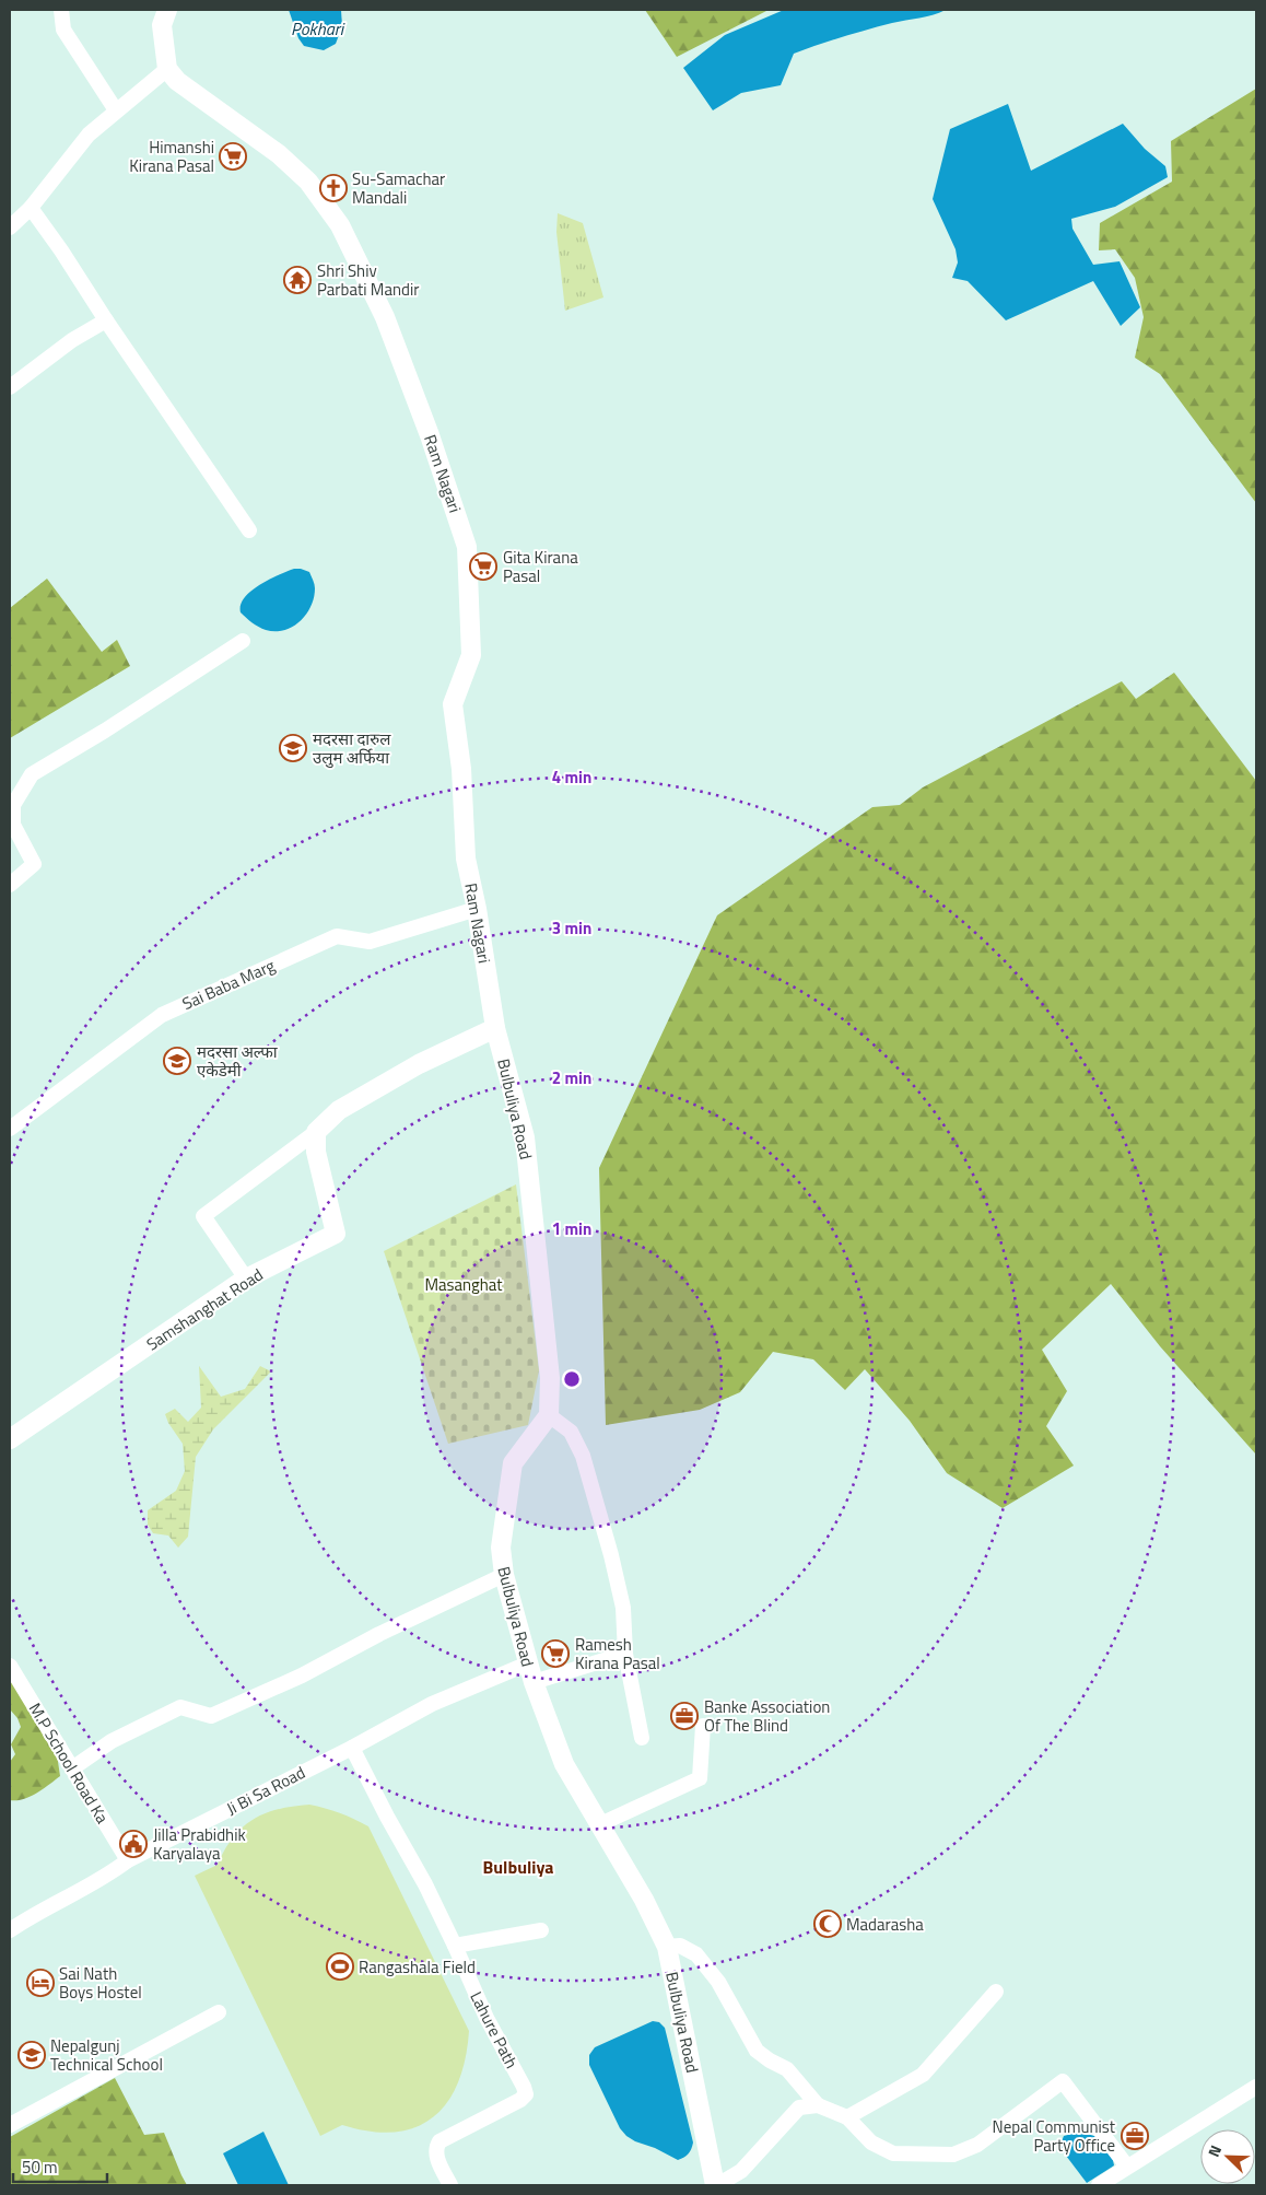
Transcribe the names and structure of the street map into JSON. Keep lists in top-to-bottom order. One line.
{"streets":{"main road":["Ram Nagari","Bulbuliya Road","Samshanghat Road"],"street":["Sai Baba Marg","M.P School Road Ka","Ji Bi Sa Road","Lahure Path"]},"crossings":[["Ram Nagari","Sai Baba Marg"],["Ram Nagari","Bulbuliya Road"],["Bulbuliya Road","Ji Bi Sa Road"],["M.P School Road Ka","Ji Bi Sa Road"],["Ji Bi Sa Road","Lahure Path"]],"districts":["Bulbuliya"],"water":["Pokhari"],"parks":["Masanghat"],"places":{"supermarket":["Himanshi Kirana Pasal","Gita Kirana Pasal","Ramesh Kirana Pasal"],"church":["Su-Samachar Mandali"],"temple":["Shri Shiv Parbati Mandir"],"school or university":["मदरसा दारुल उलुम अर्फिया","मदरसा अल्फा एकेडेमी","Nepalgunj Technical School"],"office":["Banke Association Of The Blind","Nepal Communist Party Office"],"public building":["Jilla Prabidhik Karyalaya"],"mosque":["Madarasha"],"sports":["Rangashala Field"],"hotel":["Sai Nath Boys Hostel"]},"scale_bar":"50 m","north":"top left","rings":["4 min","3 min","2 min","1 min"]}
